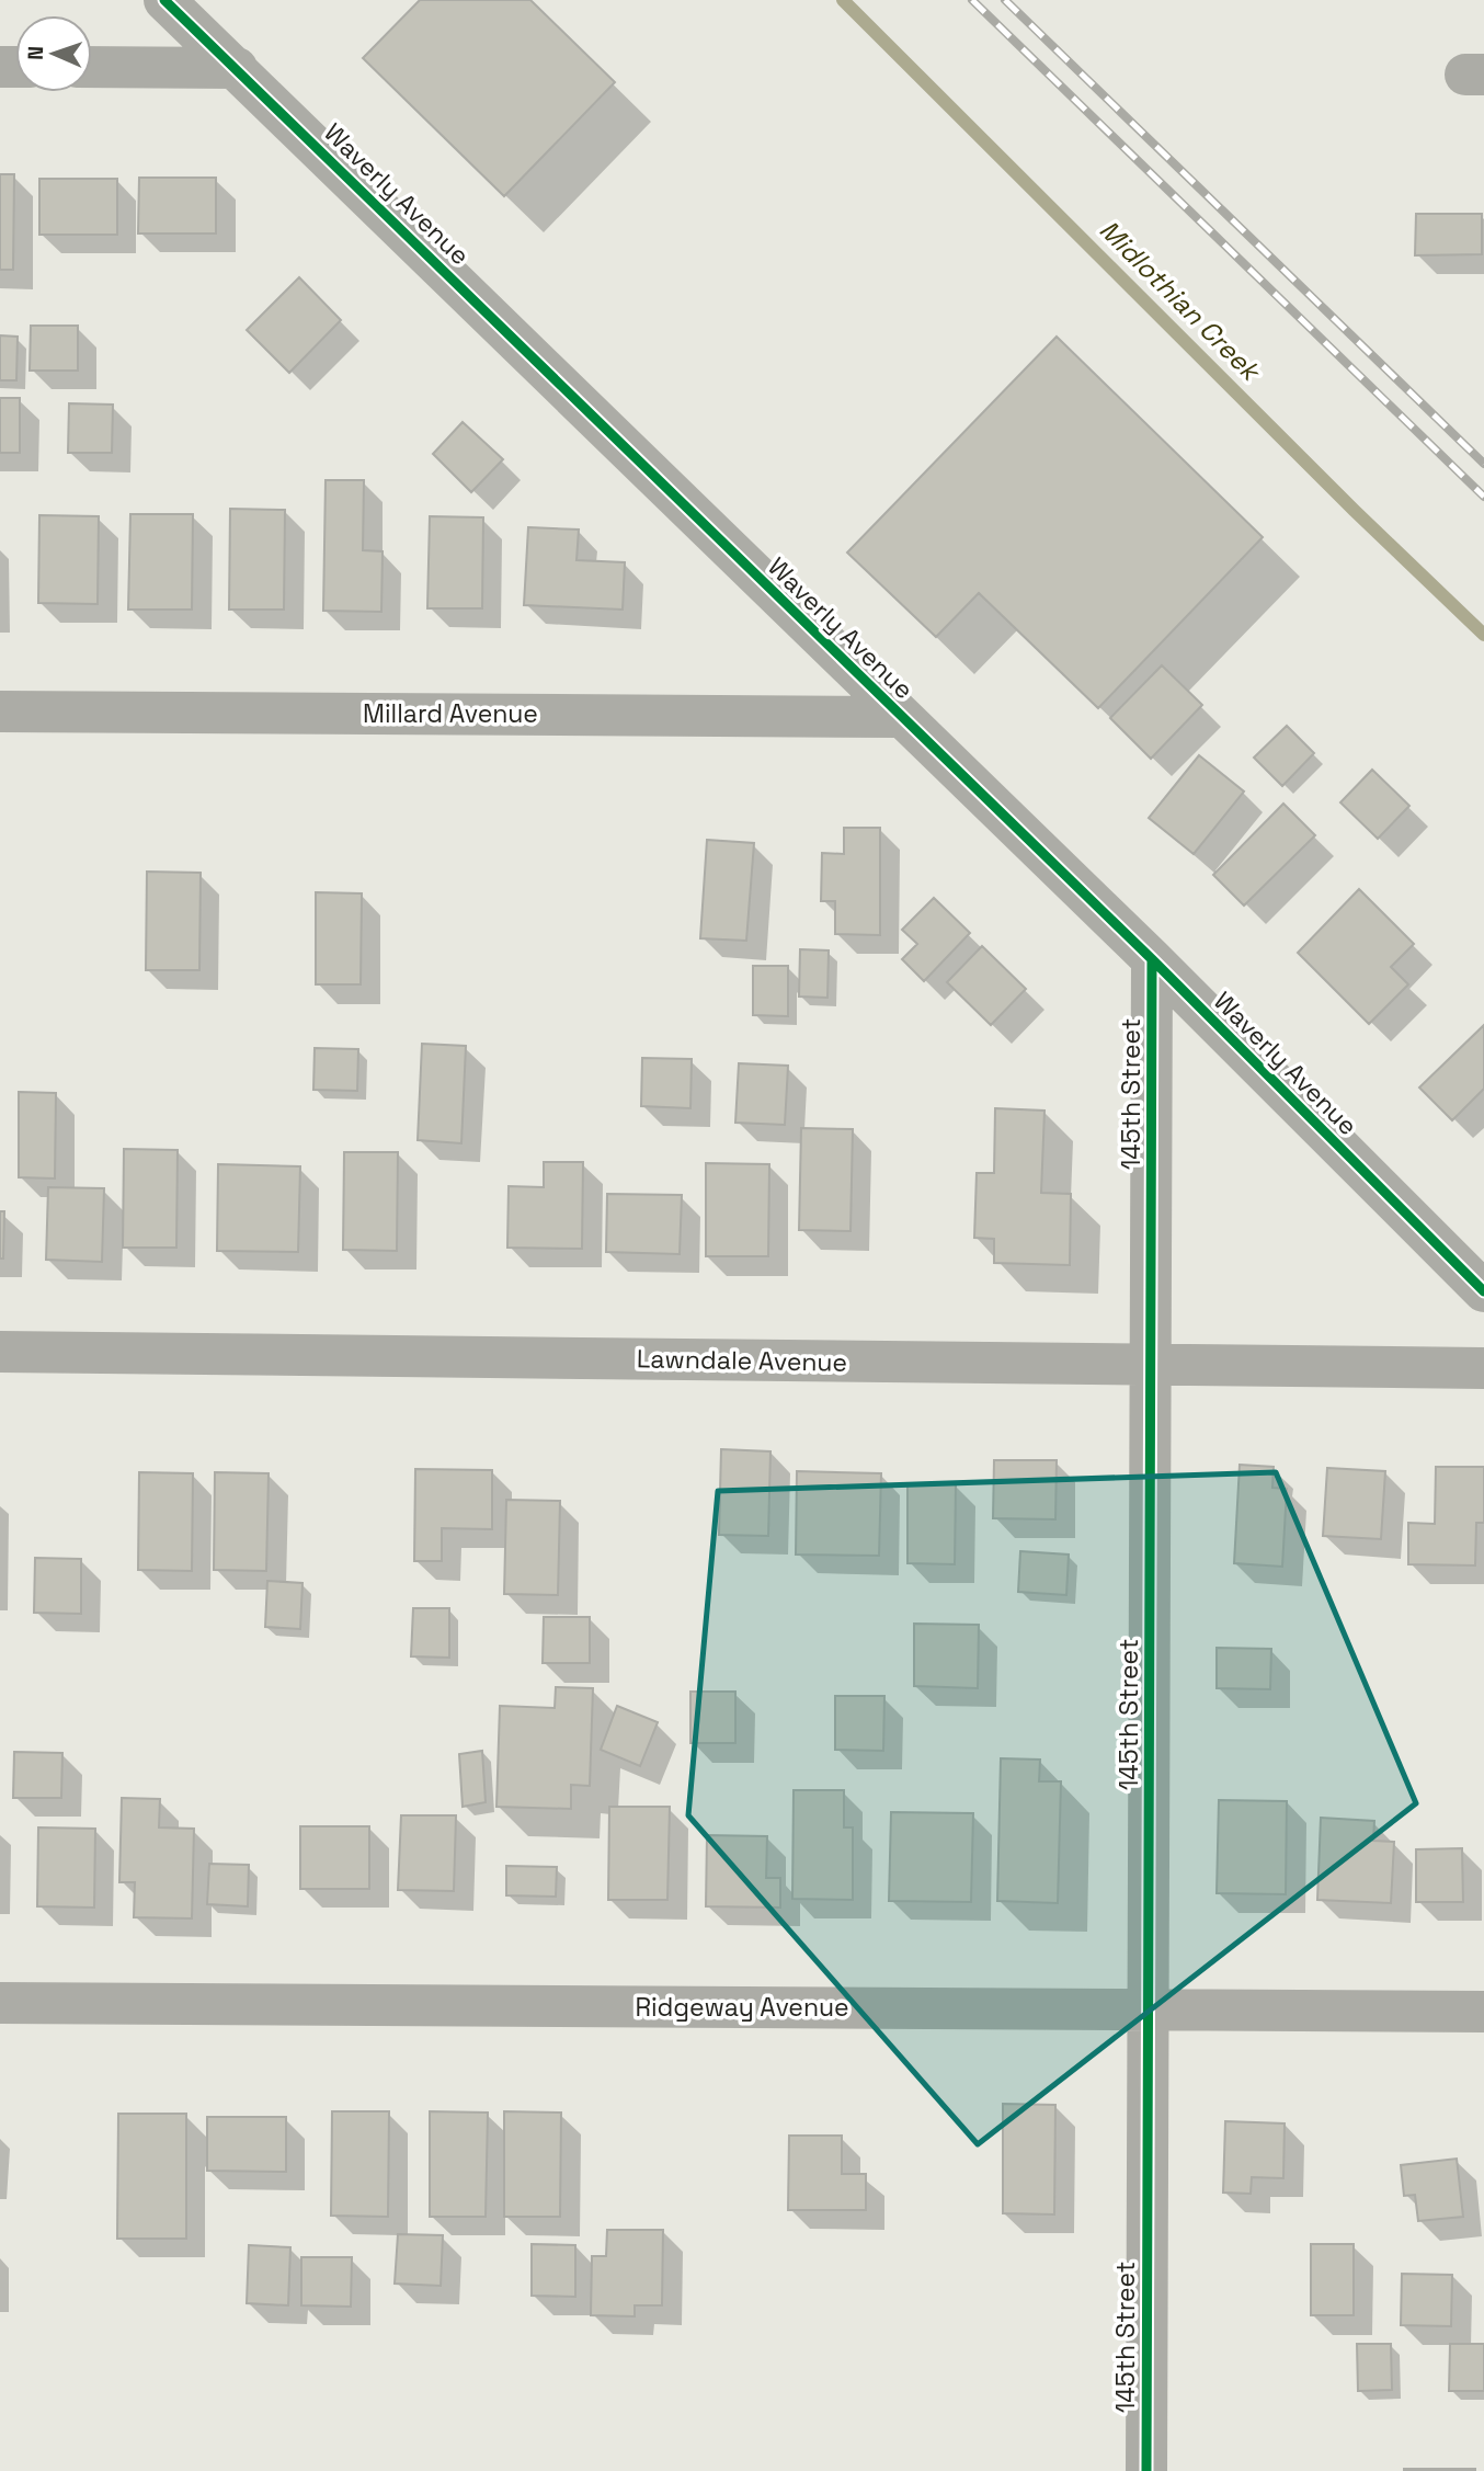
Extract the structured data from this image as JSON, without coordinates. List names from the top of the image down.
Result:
{
  "streets": {
    "street": [
      "Waverly Avenue",
      "Millard Avenue",
      "145th Street",
      "Lawndale Avenue",
      "Ridgeway Avenue"
    ]
  },
  "crossings": [
    ["Waverly Avenue", "Millard Avenue"],
    ["Waverly Avenue", "145th Street"],
    ["145th Street", "Lawndale Avenue"],
    ["145th Street", "Ridgeway Avenue"]
  ],
  "water": ["Midlothian Creek"],
  "north": "left"
}
